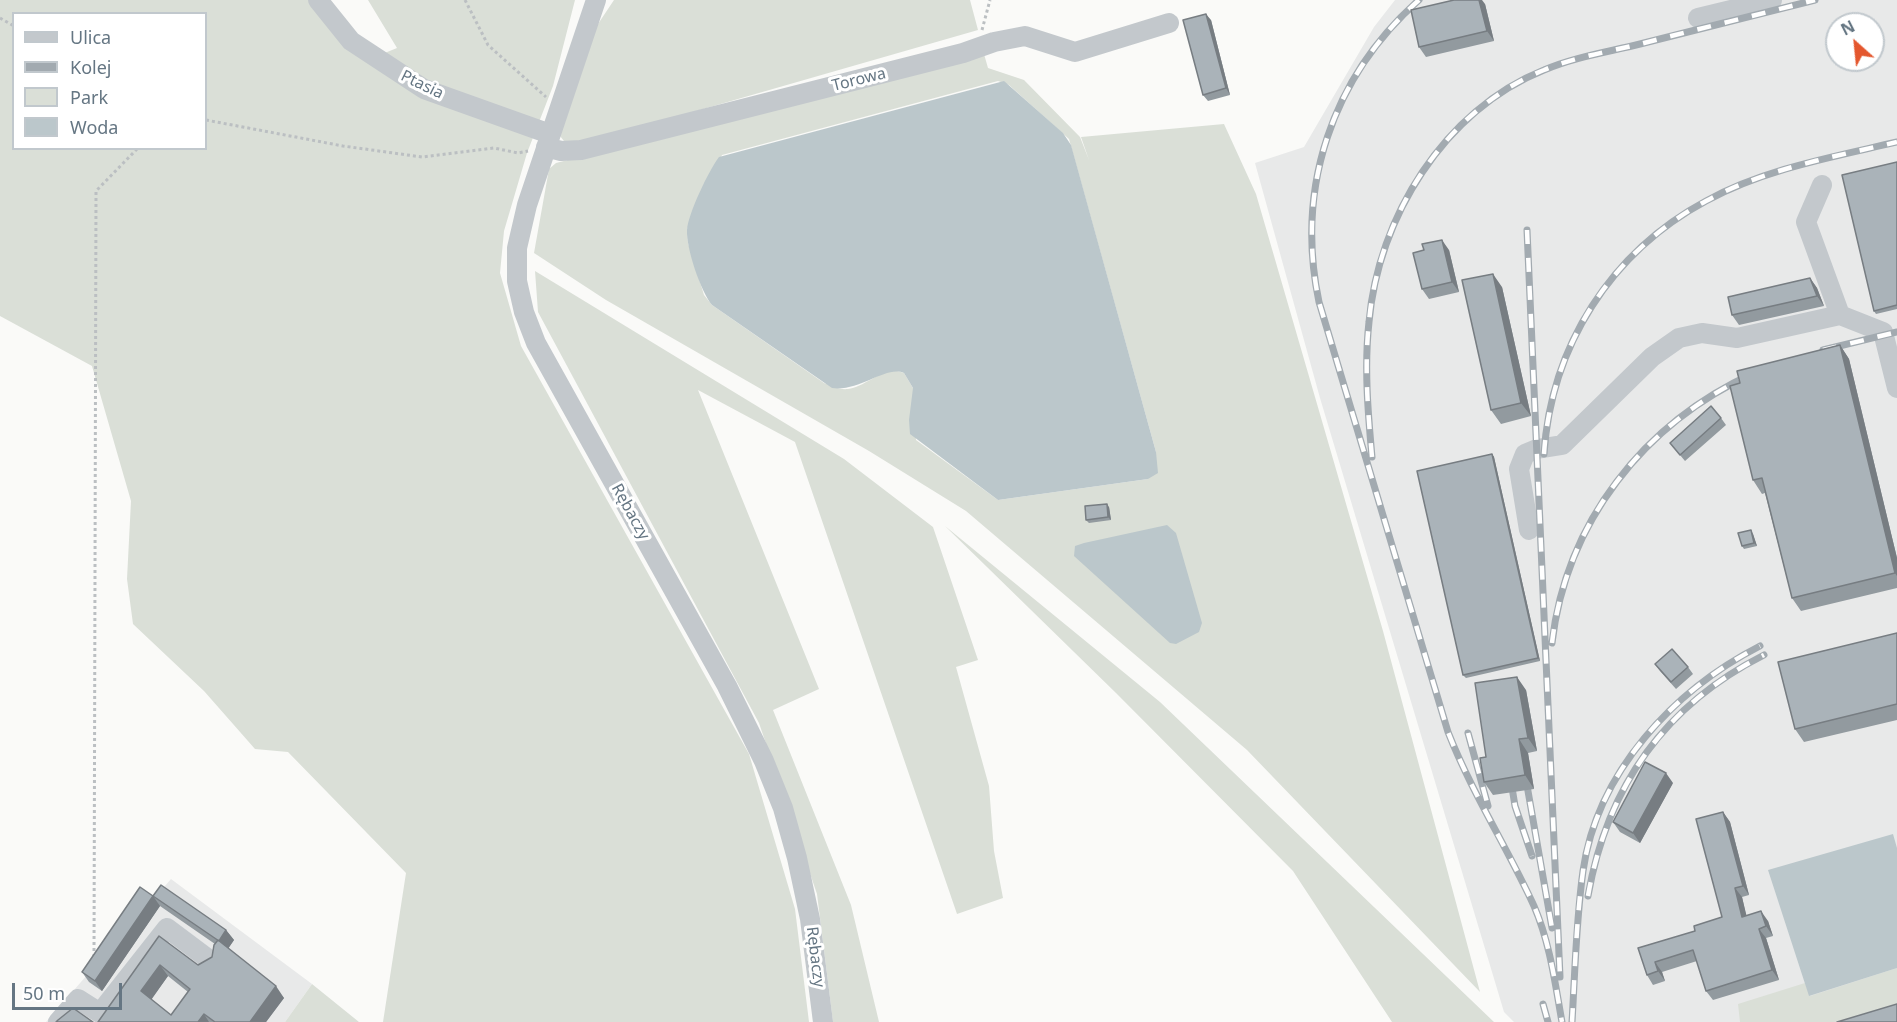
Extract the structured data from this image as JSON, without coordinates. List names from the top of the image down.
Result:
{
  "streets": {
    "street": ["Torowa", "Ptasia", "Rębaczy"]
  },
  "crossings": [
    ["Torowa", "Ptasia"],
    ["Torowa", "Rębaczy"],
    ["Ptasia", "Rębaczy"]
  ],
  "legend": [
    "Ulica",
    "Kolej",
    "Park",
    "Woda"
  ],
  "scale_bar": "50 m",
  "north": "top left"
}
